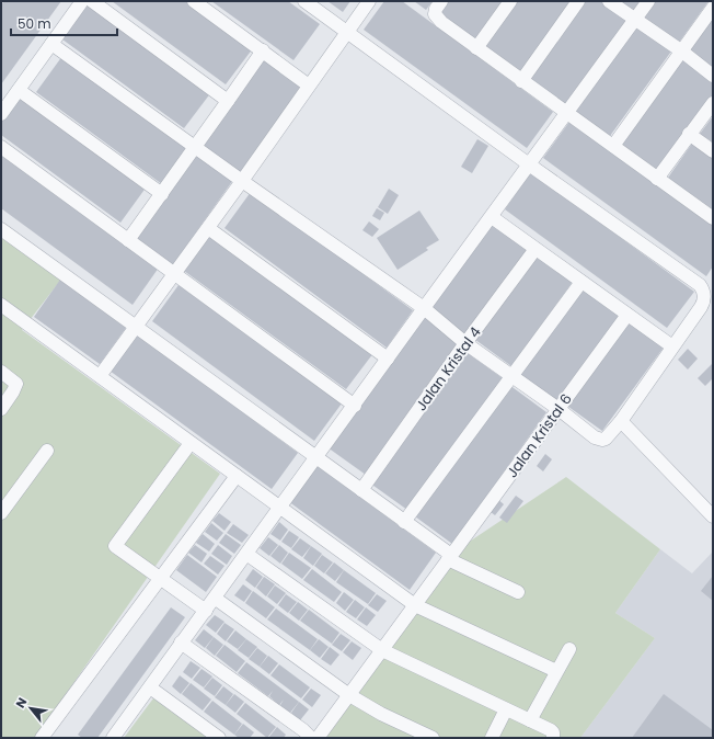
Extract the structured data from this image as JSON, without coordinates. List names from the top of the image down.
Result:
{
  "streets": {
    "street": ["Jalan Kristal 4", "Jalan Kristal 6"]
  },
  "scale_bar": "50 m",
  "north": "top left"
}
